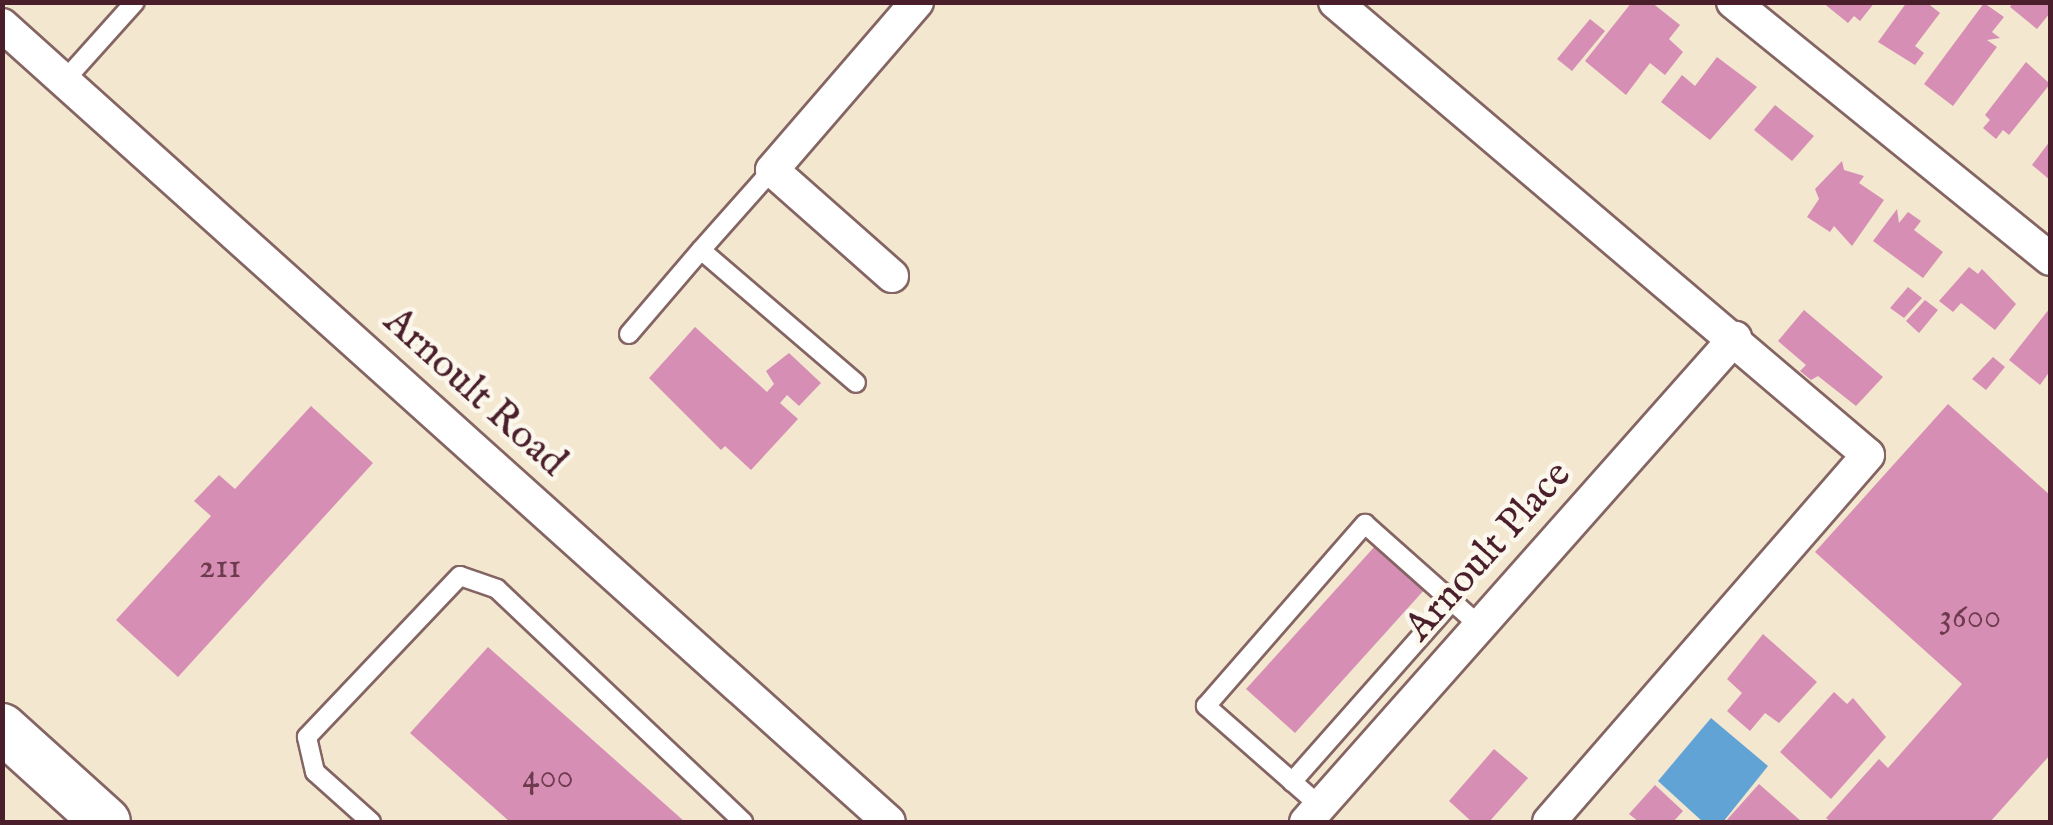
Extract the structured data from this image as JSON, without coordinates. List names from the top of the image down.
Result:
{
  "streets": {
    "street": ["Arnoult Road", "Arnoult Place"]
  },
  "house_numbers": ["211", "3600", "400"]
}
